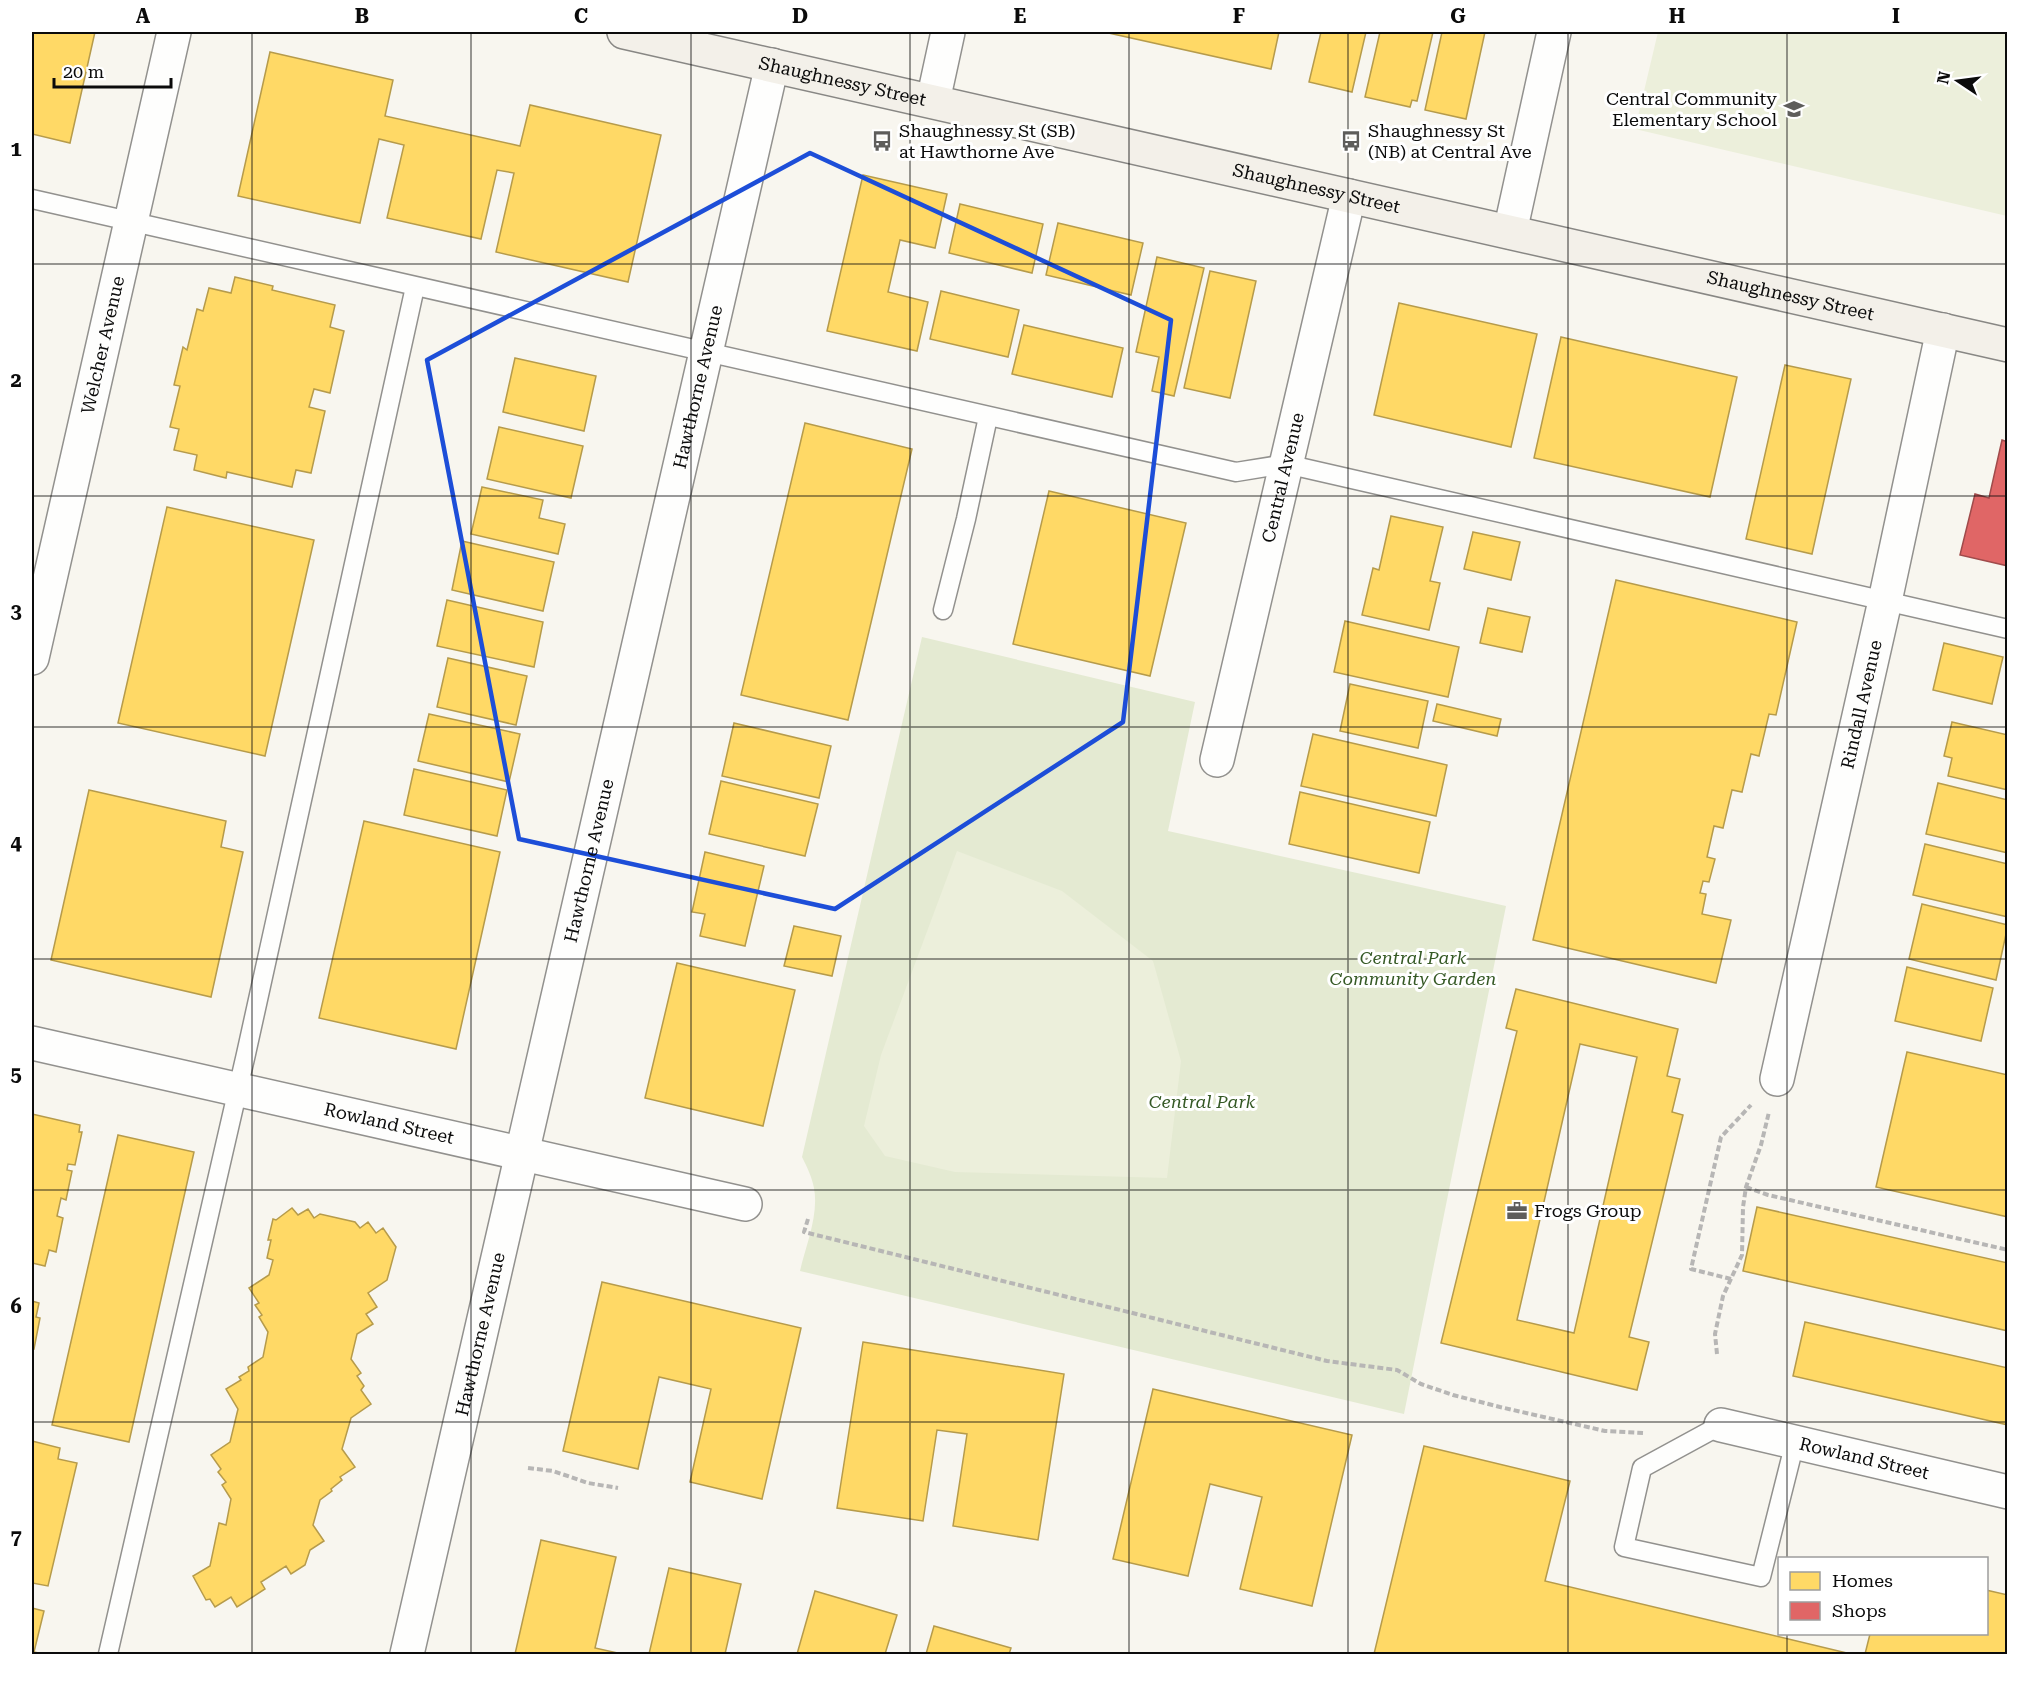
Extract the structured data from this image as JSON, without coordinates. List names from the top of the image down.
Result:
{
  "streets": {
    "main road": ["Shaughnessy Street"],
    "street": [
      "Welcher Avenue",
      "Hawthorne Avenue",
      "Central Avenue",
      "Rindall Avenue",
      "Rowland Street"
    ]
  },
  "crossings": [
    ["Shaughnessy Street", "Hawthorne Avenue"],
    ["Shaughnessy Street", "Central Avenue"],
    ["Shaughnessy Street", "Rindall Avenue"],
    ["Hawthorne Avenue", "Rowland Street"]
  ],
  "parks": ["Central Park Community Garden", "Central Park"],
  "places": {
    "school or university": ["Central Community Elementary School"],
    "bus stop": ["Shaughnessy St (SB) at Hawthorne Ave", "Shaughnessy St (NB) at Central Ave"],
    "office": ["Frogs Group"]
  },
  "legend": ["Homes", "Shops"],
  "scale_bar": "20 m",
  "north": "left",
  "grid": {
    "columns": [
      "A",
      "B",
      "C",
      "D",
      "E",
      "F",
      "G",
      "H",
      "I"
    ],
    "rows": [
      "1",
      "2",
      "3",
      "4",
      "5",
      "6",
      "7"
    ]
  }
}
